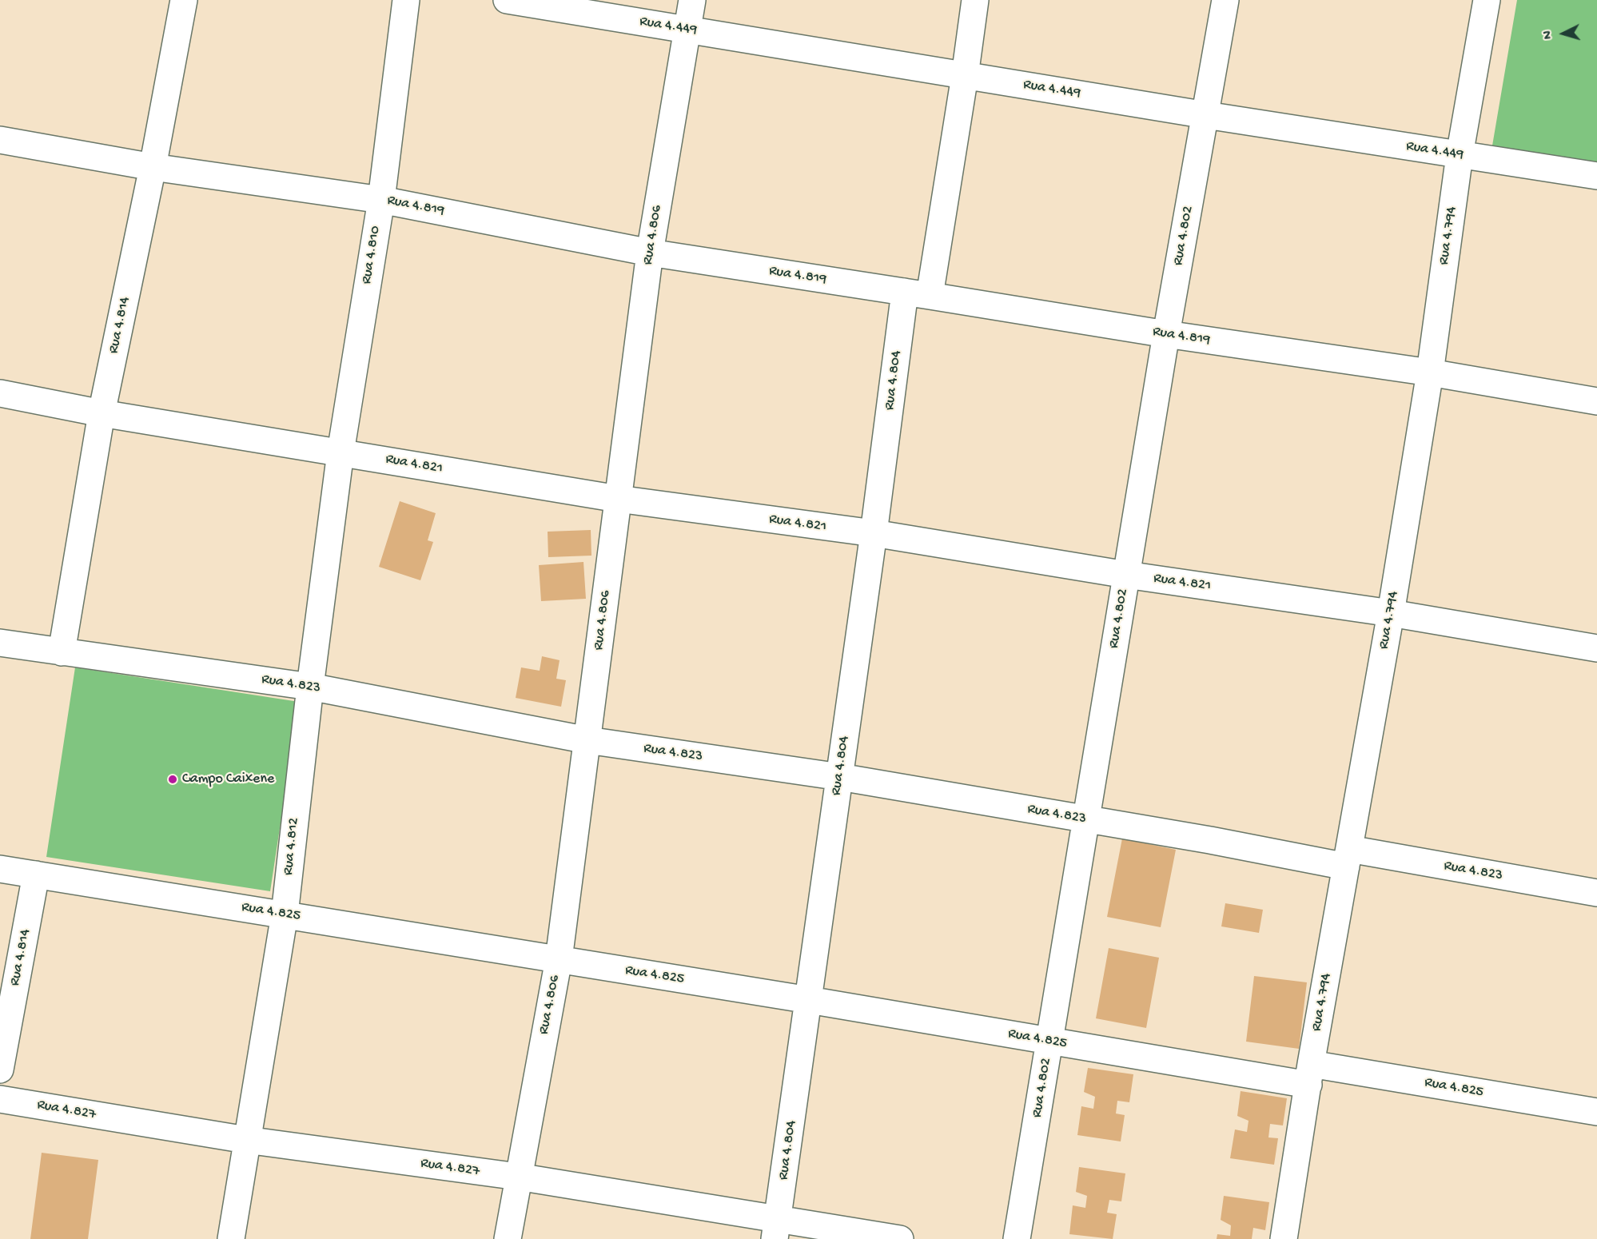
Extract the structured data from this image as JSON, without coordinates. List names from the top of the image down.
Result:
{
  "streets": {
    "street": [
      "Rua 4.449",
      "Rua 4.819",
      "Rua 4.806",
      "Rua 4.802",
      "Rua 4.794",
      "Rua 4.810",
      "Rua 4.814",
      "Rua 4.804",
      "Rua 4.821",
      "Rua 4.823",
      "Rua 4.812",
      "Rua 4.825",
      "Rua 4.827"
    ]
  },
  "crossings": [
    ["Rua 4.449", "Rua 4.806"],
    ["Rua 4.449", "Rua 4.802"],
    ["Rua 4.449", "Rua 4.794"],
    ["Rua 4.449", "Rua 4.804"],
    ["Rua 4.819", "Rua 4.806"],
    ["Rua 4.819", "Rua 4.802"],
    ["Rua 4.819", "Rua 4.794"],
    ["Rua 4.819", "Rua 4.810"],
    ["Rua 4.819", "Rua 4.814"],
    ["Rua 4.819", "Rua 4.804"],
    ["Rua 4.806", "Rua 4.821"],
    ["Rua 4.806", "Rua 4.823"],
    ["Rua 4.806", "Rua 4.825"],
    ["Rua 4.806", "Rua 4.827"],
    ["Rua 4.802", "Rua 4.821"],
    ["Rua 4.802", "Rua 4.823"],
    ["Rua 4.802", "Rua 4.825"],
    ["Rua 4.794", "Rua 4.821"],
    ["Rua 4.794", "Rua 4.823"],
    ["Rua 4.794", "Rua 4.825"],
    ["Rua 4.810", "Rua 4.821"],
    ["Rua 4.810", "Rua 4.812"],
    ["Rua 4.814", "Rua 4.821"],
    ["Rua 4.814", "Rua 4.823"],
    ["Rua 4.814", "Rua 4.825"],
    ["Rua 4.804", "Rua 4.821"],
    ["Rua 4.804", "Rua 4.823"],
    ["Rua 4.804", "Rua 4.825"],
    ["Rua 4.804", "Rua 4.827"],
    ["Rua 4.821", "Rua 4.812"],
    ["Rua 4.823", "Rua 4.812"],
    ["Rua 4.812", "Rua 4.825"],
    ["Rua 4.812", "Rua 4.827"]
  ],
  "places": ["Campo Caixene"],
  "north": "left"
}
